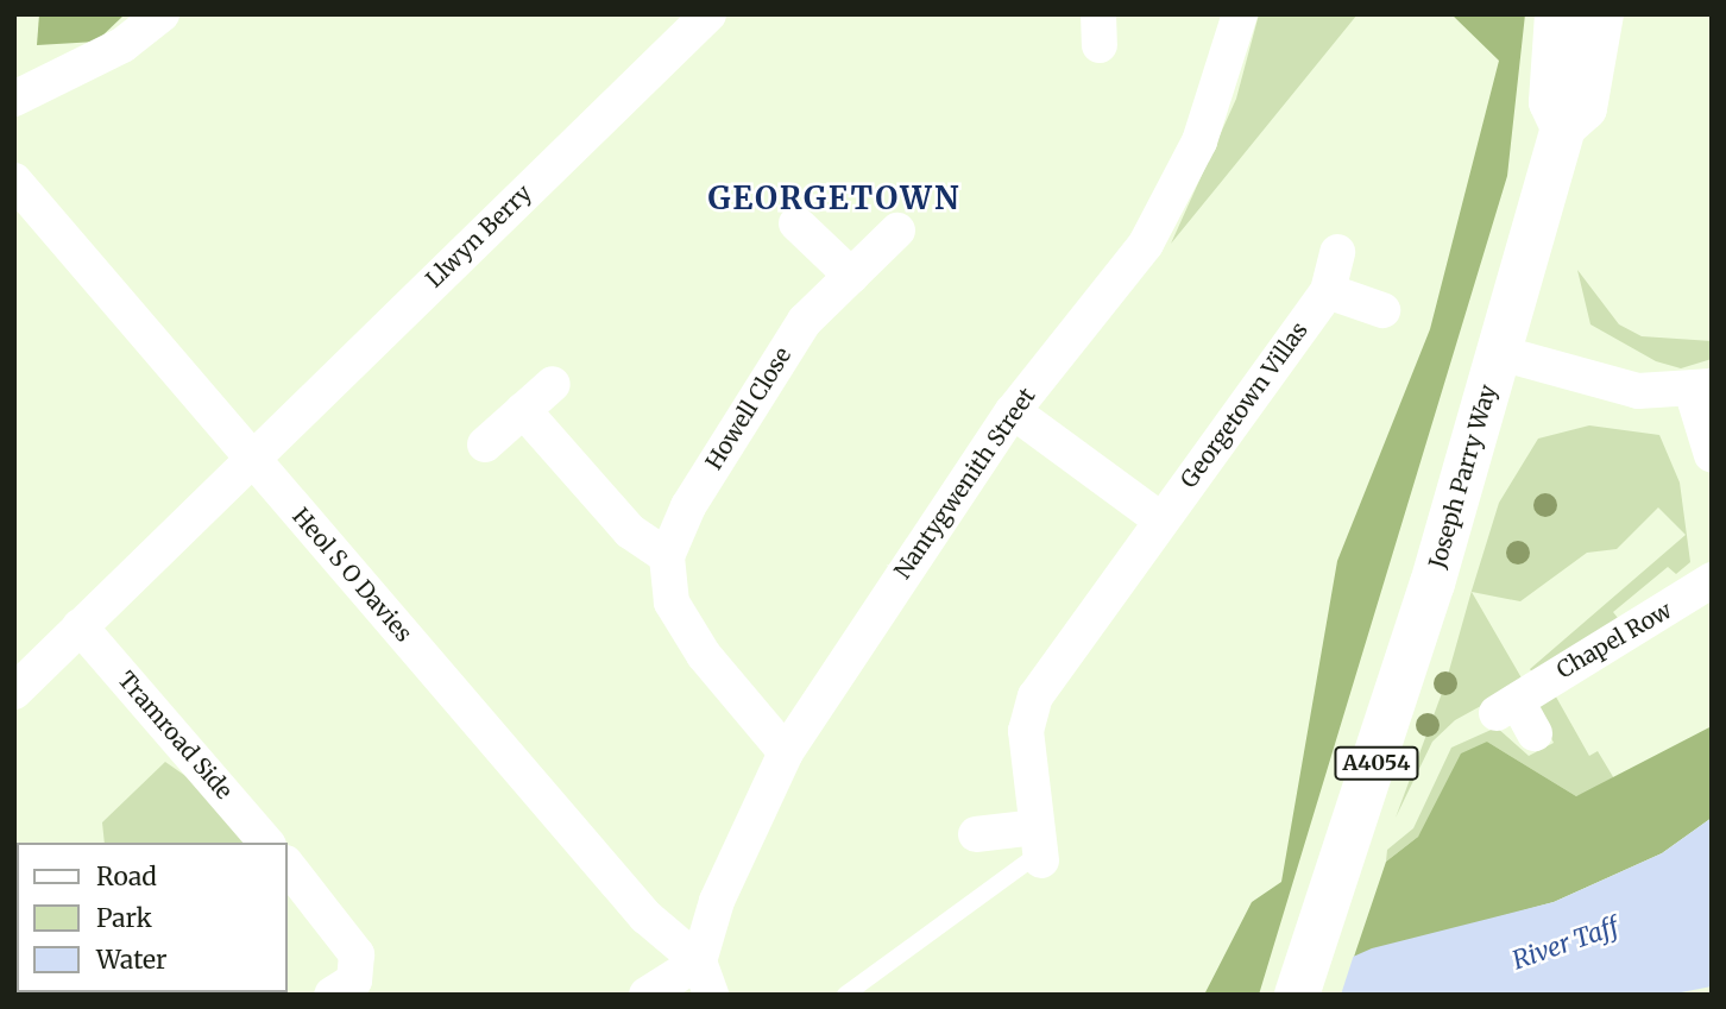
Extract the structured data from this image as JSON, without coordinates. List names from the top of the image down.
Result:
{
  "streets": {
    "main road": ["Joseph Parry Way", "A4054"],
    "street": [
      "Llwyn Berry",
      "Georgetown Villas",
      "Howell Close",
      "Nantygwenith Street",
      "Heol S O Davies",
      "Chapel Row",
      "Tramroad Side"
    ]
  },
  "crossings": [
    ["Llwyn Berry", "Heol S O Davies"],
    ["Llwyn Berry", "Tramroad Side"],
    ["Howell Close", "Nantygwenith Street"],
    ["Nantygwenith Street", "Heol S O Davies"]
  ],
  "districts": ["GEORGETOWN"],
  "water": ["River Taff"],
  "legend": ["Road", "Park", "Water"]
}
